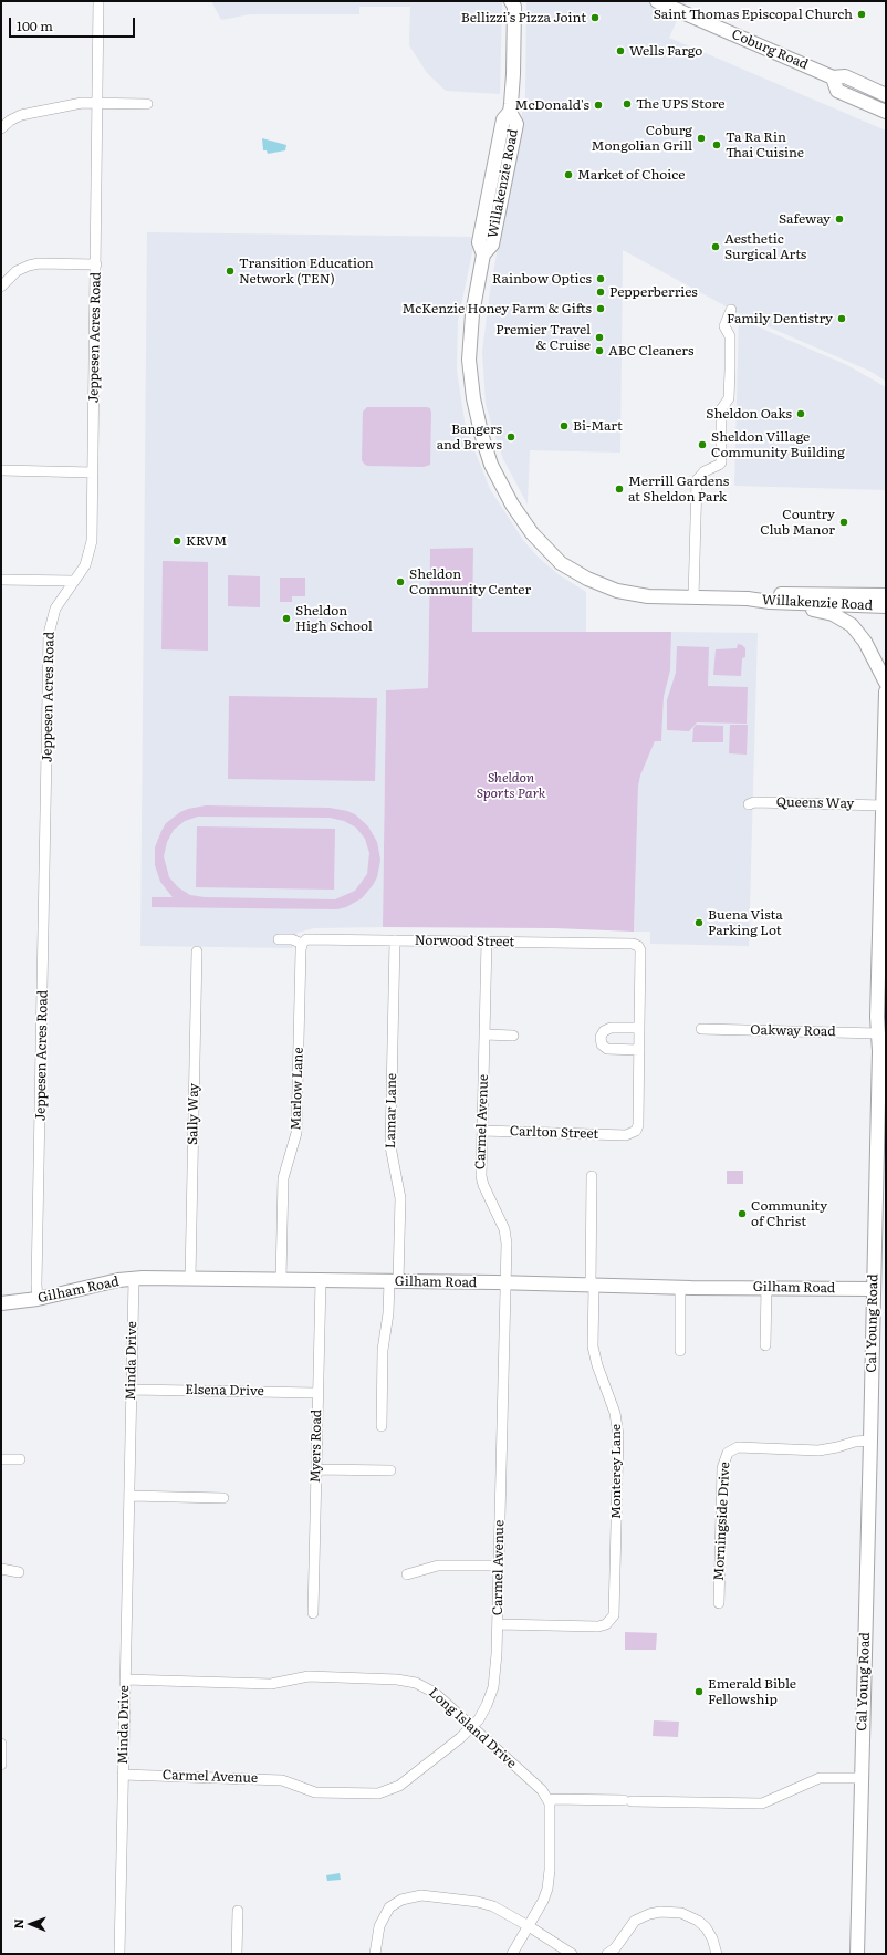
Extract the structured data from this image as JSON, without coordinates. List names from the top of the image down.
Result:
{
  "streets": {
    "street": [
      "Coburg Road",
      "Willakenzie Road",
      "Jeppesen Acres Road",
      "Queens Way",
      "Norwood Street",
      "Oakway Road",
      "Marlow Lane",
      "Lamar Lane",
      "Sally Way",
      "Carmel Avenue",
      "Carlton Street",
      "Gilham Road",
      "Cal Young Road",
      "Minda Drive",
      "Elsena Drive",
      "Myers Road",
      "Monterey Lane",
      "Morningside Drive",
      "Long Island Drive"
    ]
  },
  "crossings": [
    ["Jeppesen Acres Road", "Gilham Road"],
    ["Queens Way", "Cal Young Road"],
    ["Norwood Street", "Marlow Lane"],
    ["Norwood Street", "Lamar Lane"],
    ["Norwood Street", "Carmel Avenue"],
    ["Oakway Road", "Cal Young Road"],
    ["Marlow Lane", "Gilham Road"],
    ["Lamar Lane", "Gilham Road"],
    ["Sally Way", "Gilham Road"],
    ["Carmel Avenue", "Carlton Street"],
    ["Carmel Avenue", "Gilham Road"],
    ["Carmel Avenue", "Minda Drive"],
    ["Carmel Avenue", "Monterey Lane"],
    ["Carmel Avenue", "Long Island Drive"],
    ["Gilham Road", "Cal Young Road"],
    ["Gilham Road", "Minda Drive"],
    ["Gilham Road", "Myers Road"],
    ["Gilham Road", "Monterey Lane"],
    ["Cal Young Road", "Morningside Drive"],
    ["Minda Drive", "Elsena Drive"],
    ["Minda Drive", "Long Island Drive"],
    ["Elsena Drive", "Myers Road"]
  ],
  "parks": ["Sheldon Sports Park"],
  "places": [
    "Saint Thomas Episcopal Church",
    "Bellizzi’s Pizza Joint",
    "Wells Fargo",
    "The UPS Store",
    "McDonald's",
    "Coburg Mongolian Grill",
    "Ta Ra Rin Thai Cuisine",
    "Market of Choice",
    "Safeway",
    "Aesthetic Surgical Arts",
    "Transition Education Network (TEN)",
    "Rainbow Optics",
    "Pepperberries",
    "McKenzie Honey Farm & Gifts",
    "Family Dentistry",
    "Premier Travel & Cruise",
    "ABC Cleaners",
    "Sheldon Oaks",
    "Bi-Mart",
    "Bangers and Brews",
    "Sheldon Village Community Building",
    "Merrill Gardens at Sheldon Park",
    "Country Club Manor",
    "KRVM",
    "Sheldon Community Center",
    "Sheldon High School",
    "Buena Vista Parking Lot",
    "Community of Christ",
    "Emerald Bible Fellowship"
  ],
  "scale_bar": "100 m",
  "north": "left"
}
